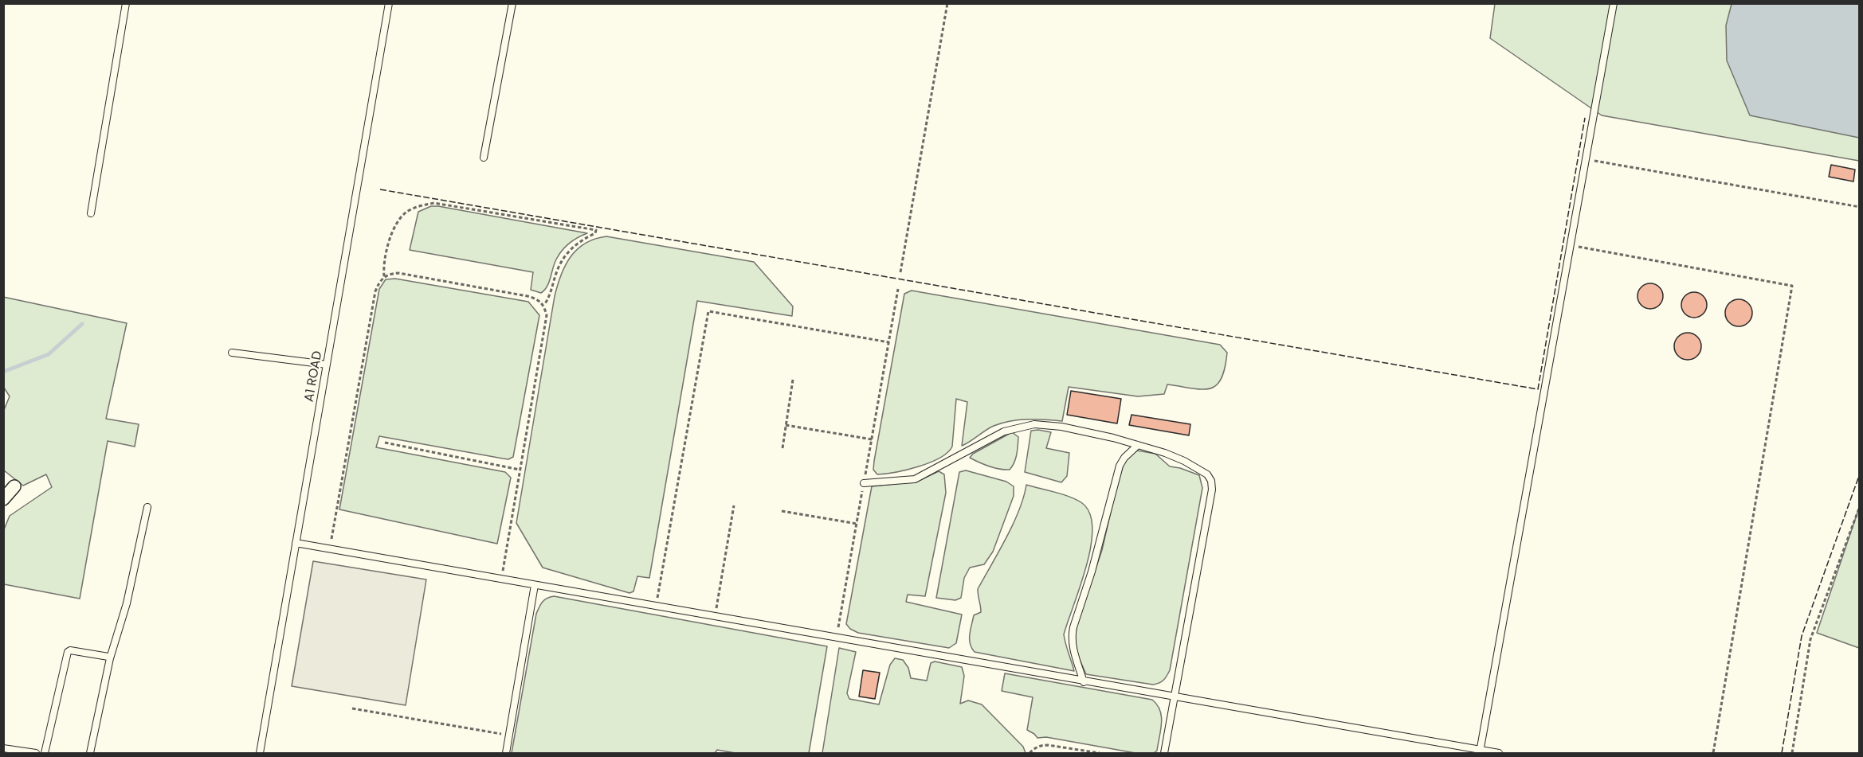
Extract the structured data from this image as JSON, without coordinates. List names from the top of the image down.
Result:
{
  "streets": {
    "lane": ["A1 ROAD"]
  }
}
